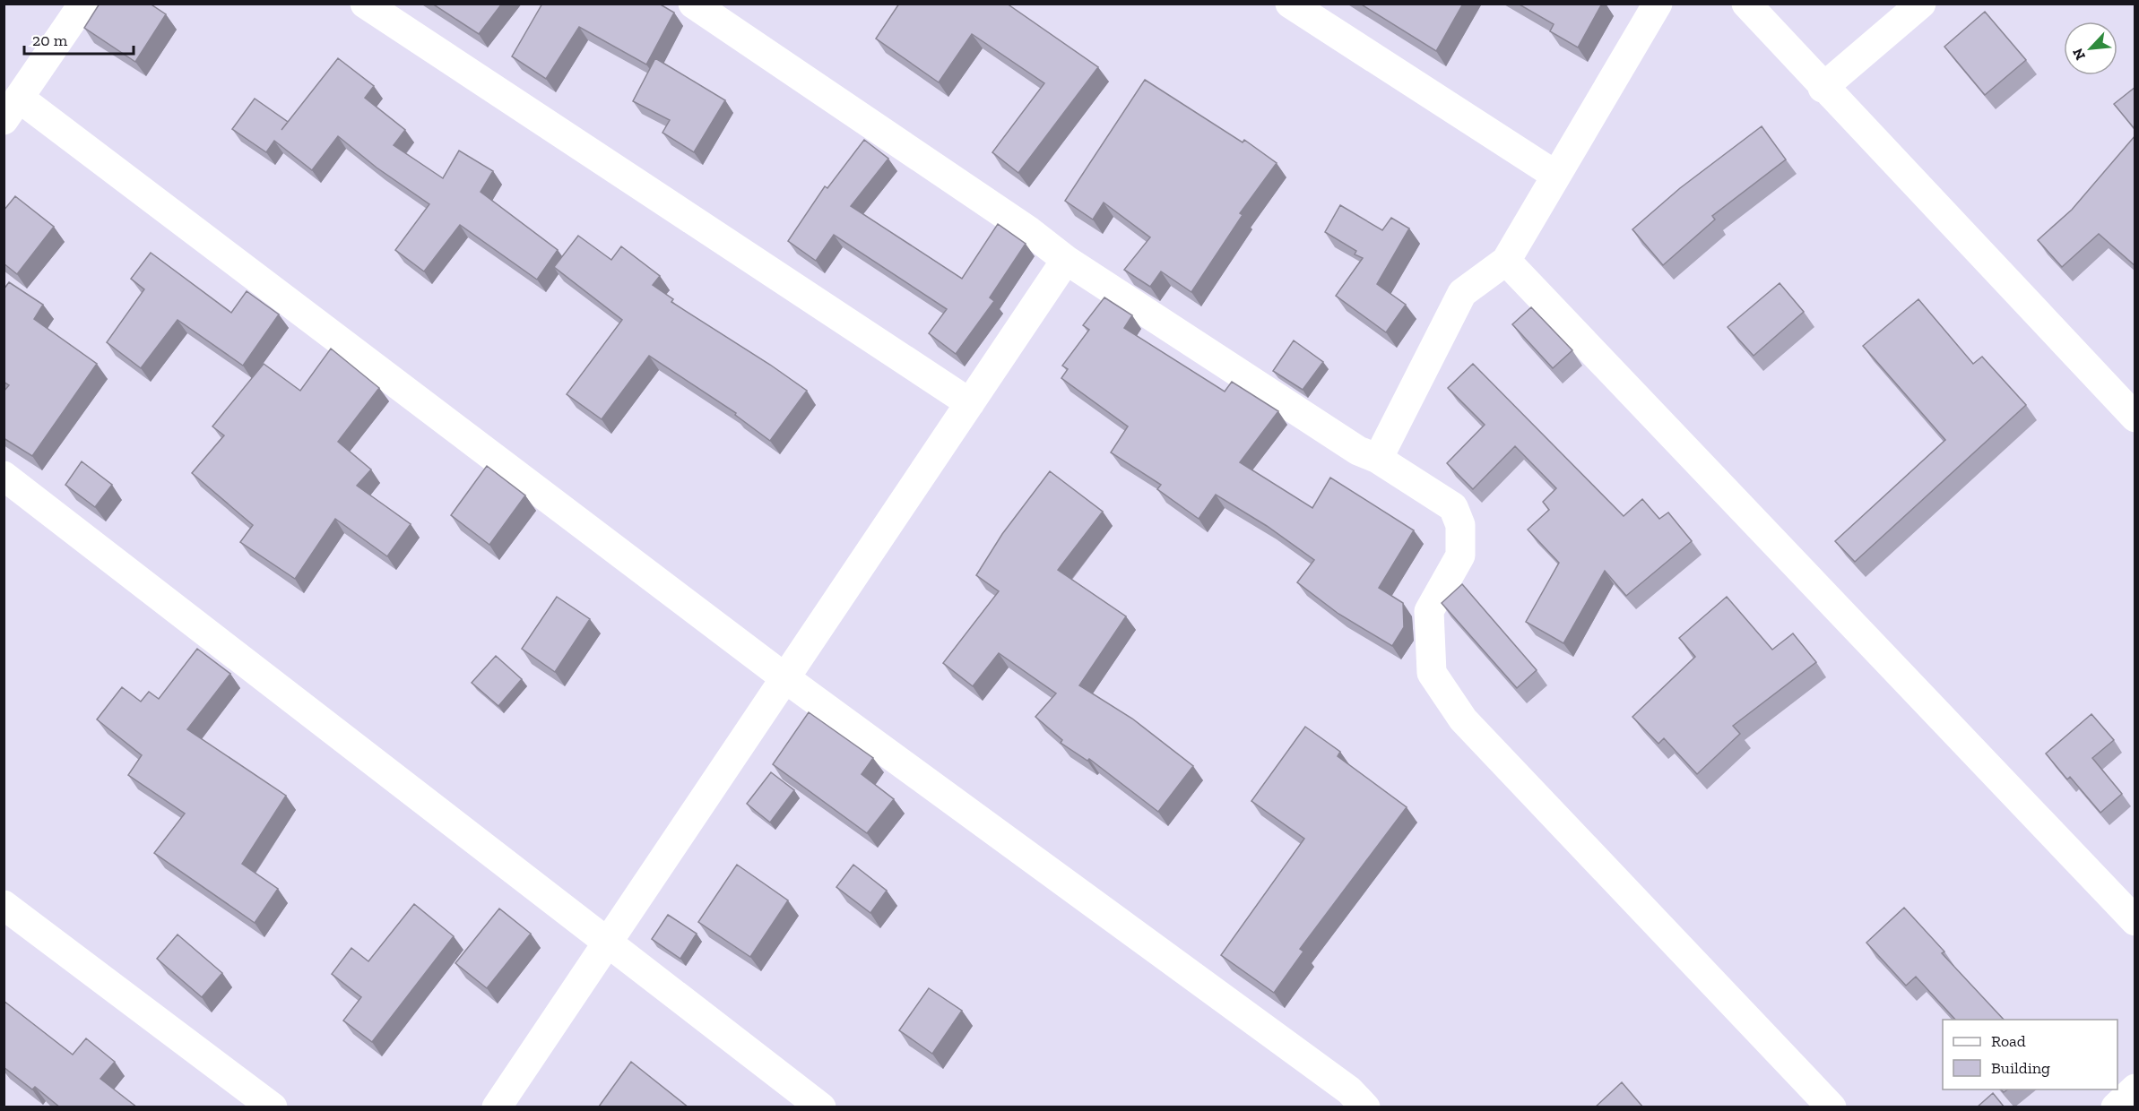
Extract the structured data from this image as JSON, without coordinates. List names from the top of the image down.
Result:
{
  "legend": ["Road", "Building"],
  "scale_bar": "20 m",
  "north": "bottom left"
}
